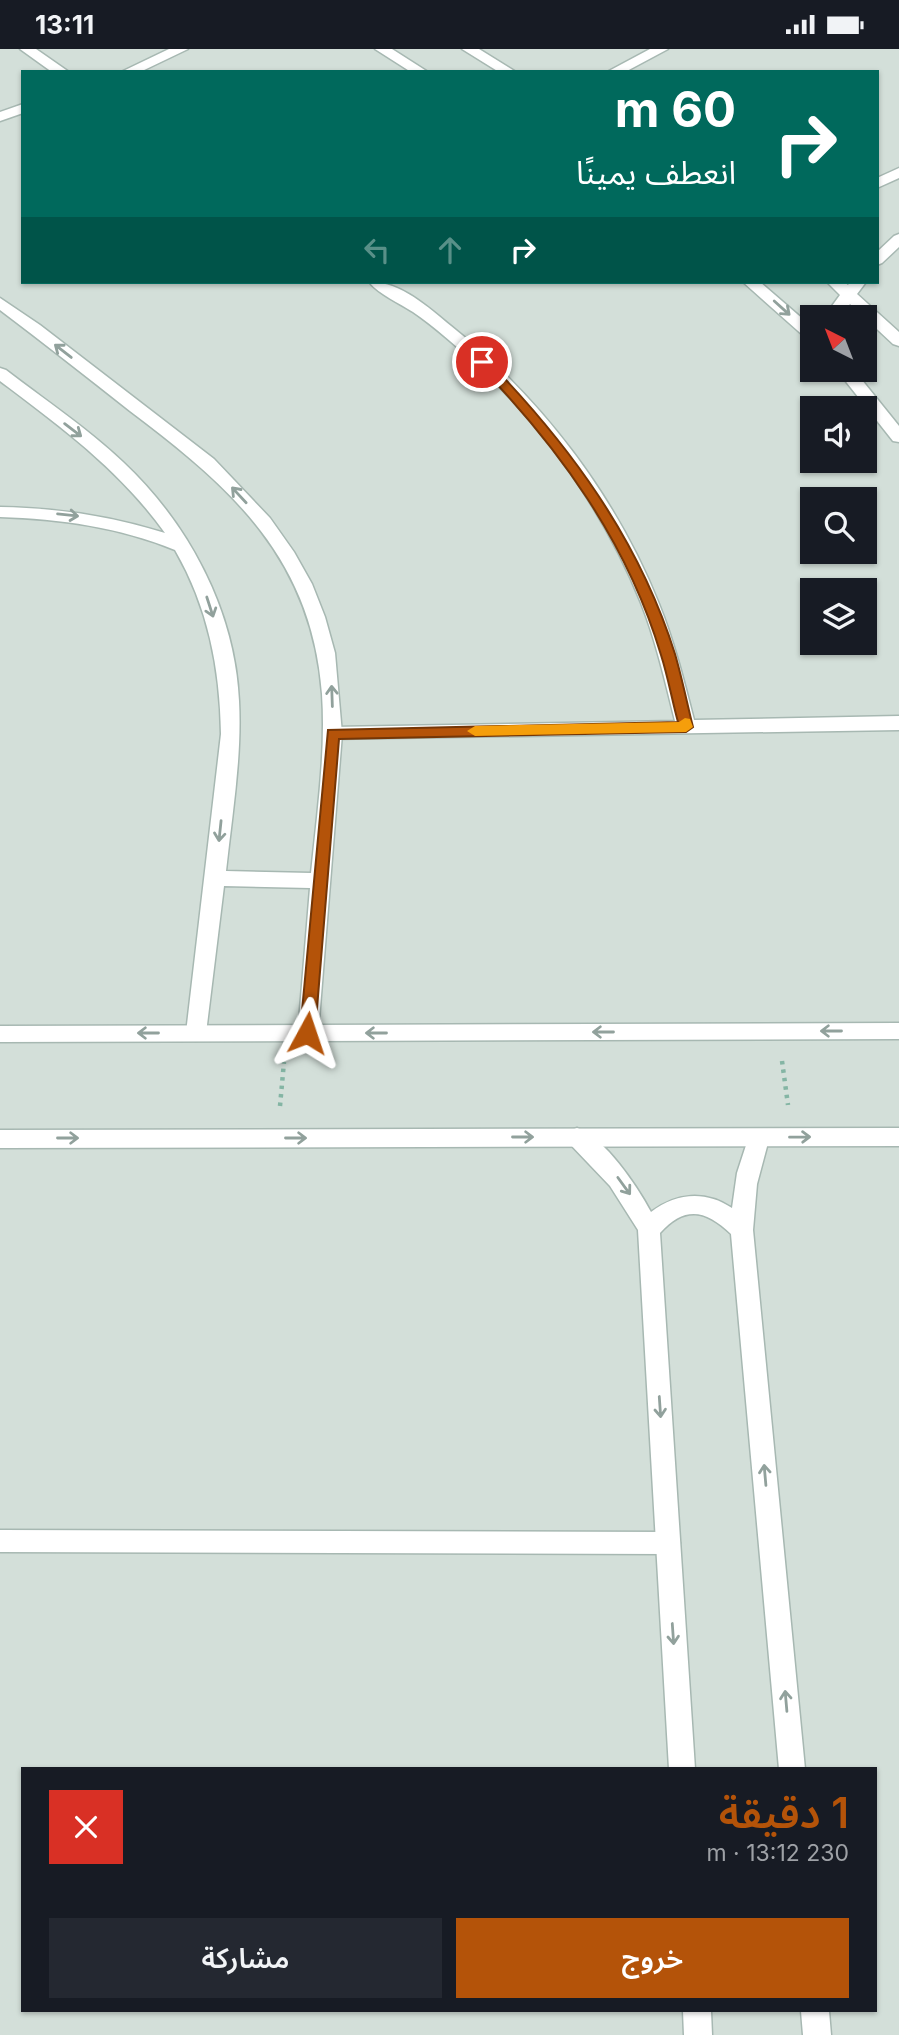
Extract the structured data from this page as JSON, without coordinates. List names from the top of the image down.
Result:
{
  "north": "top left",
  "page": {
    "status": "13:11",
    "turn": ["60 m", "انعطف يمينًا"],
    "heading": ["1 دقيقة", "230 m · 13:12"],
    "buttons": ["خروج", "مشاركة"]
  }
}
